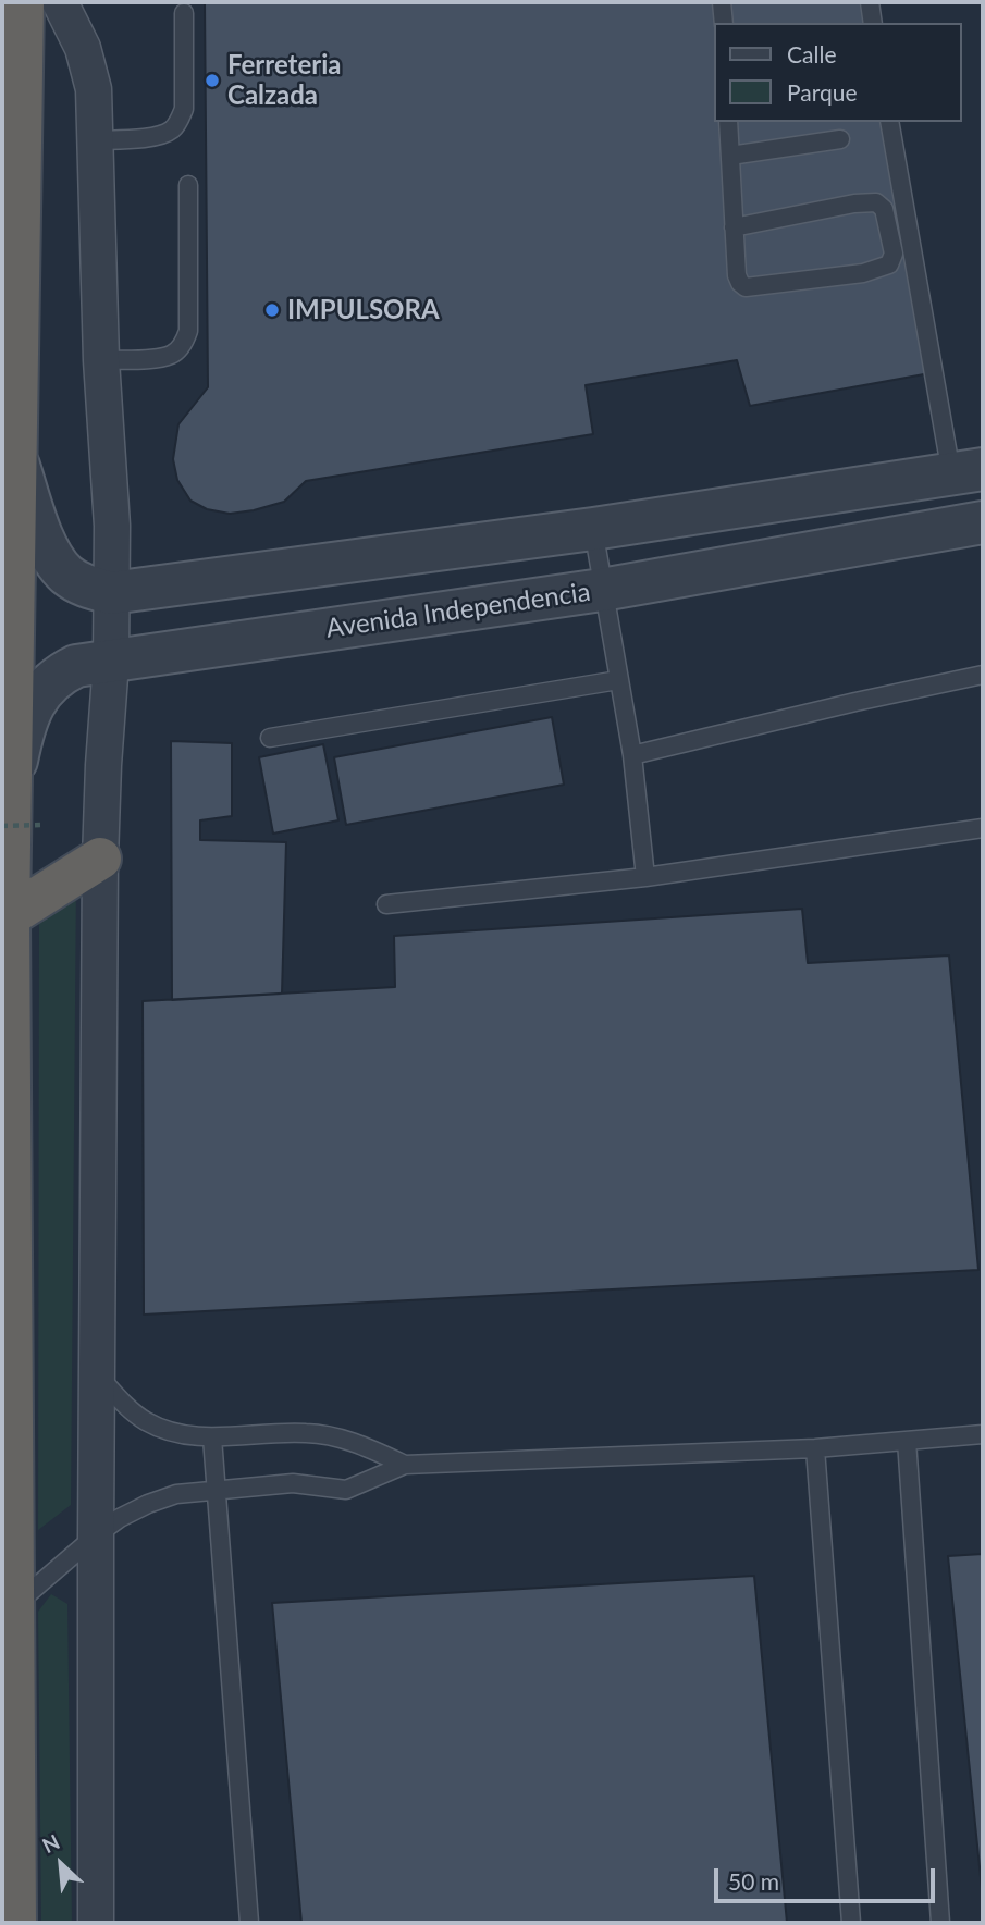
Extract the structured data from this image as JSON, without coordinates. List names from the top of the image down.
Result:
{
  "streets": {
    "street": ["Avenida Independencia"]
  },
  "places": ["Ferreteria Calzada", "IMPULSORA"],
  "legend": ["Calle", "Parque"],
  "scale_bar": "50 m",
  "north": "top left"
}
